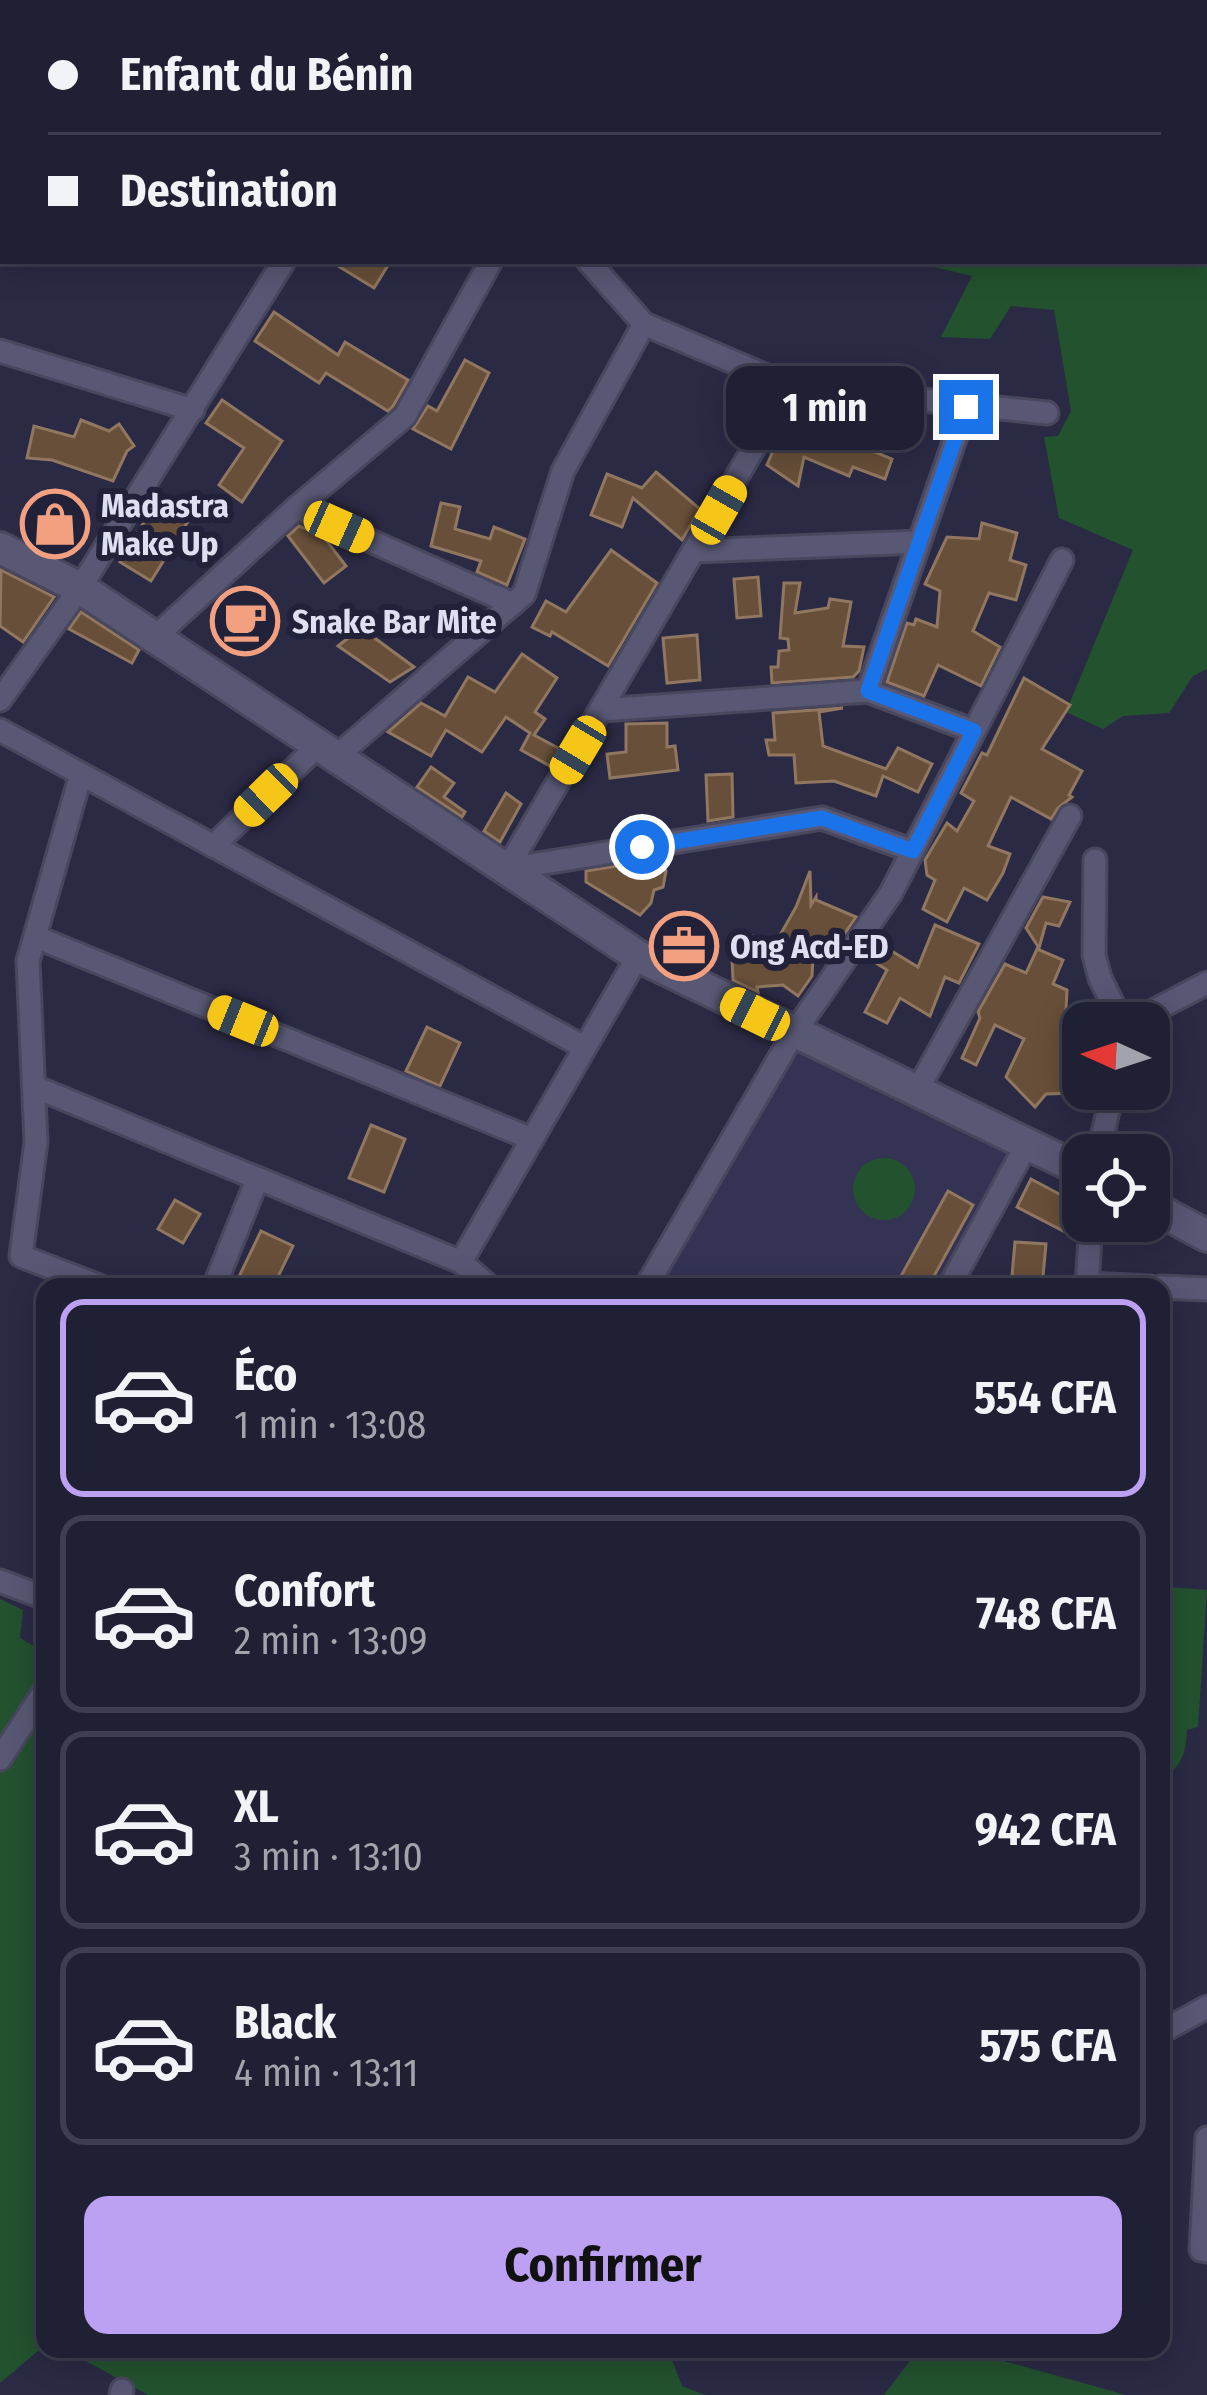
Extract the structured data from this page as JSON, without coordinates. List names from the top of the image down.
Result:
{
  "places": {
    "shop": ["Madastra Make Up"],
    "cafe": ["Snake Bar Mite"],
    "office": ["Ong Acd-ED"]
  },
  "north": "left",
  "page": {
    "banner": ["Enfant du Bénin", "Destination"],
    "bubble": "1 min",
    "list": [
      {
        "name": "Éco",
        "note": "1 min · 13:08",
        "value": "554 CFA"
      },
      {
        "name": "Confort",
        "note": "2 min · 13:09",
        "value": "748 CFA"
      },
      {
        "name": "XL",
        "note": "3 min · 13:10",
        "value": "942 CFA"
      },
      {
        "name": "Black",
        "note": "4 min · 13:11",
        "value": "575 CFA"
      }
    ],
    "buttons": "Confirmer"
  }
}
